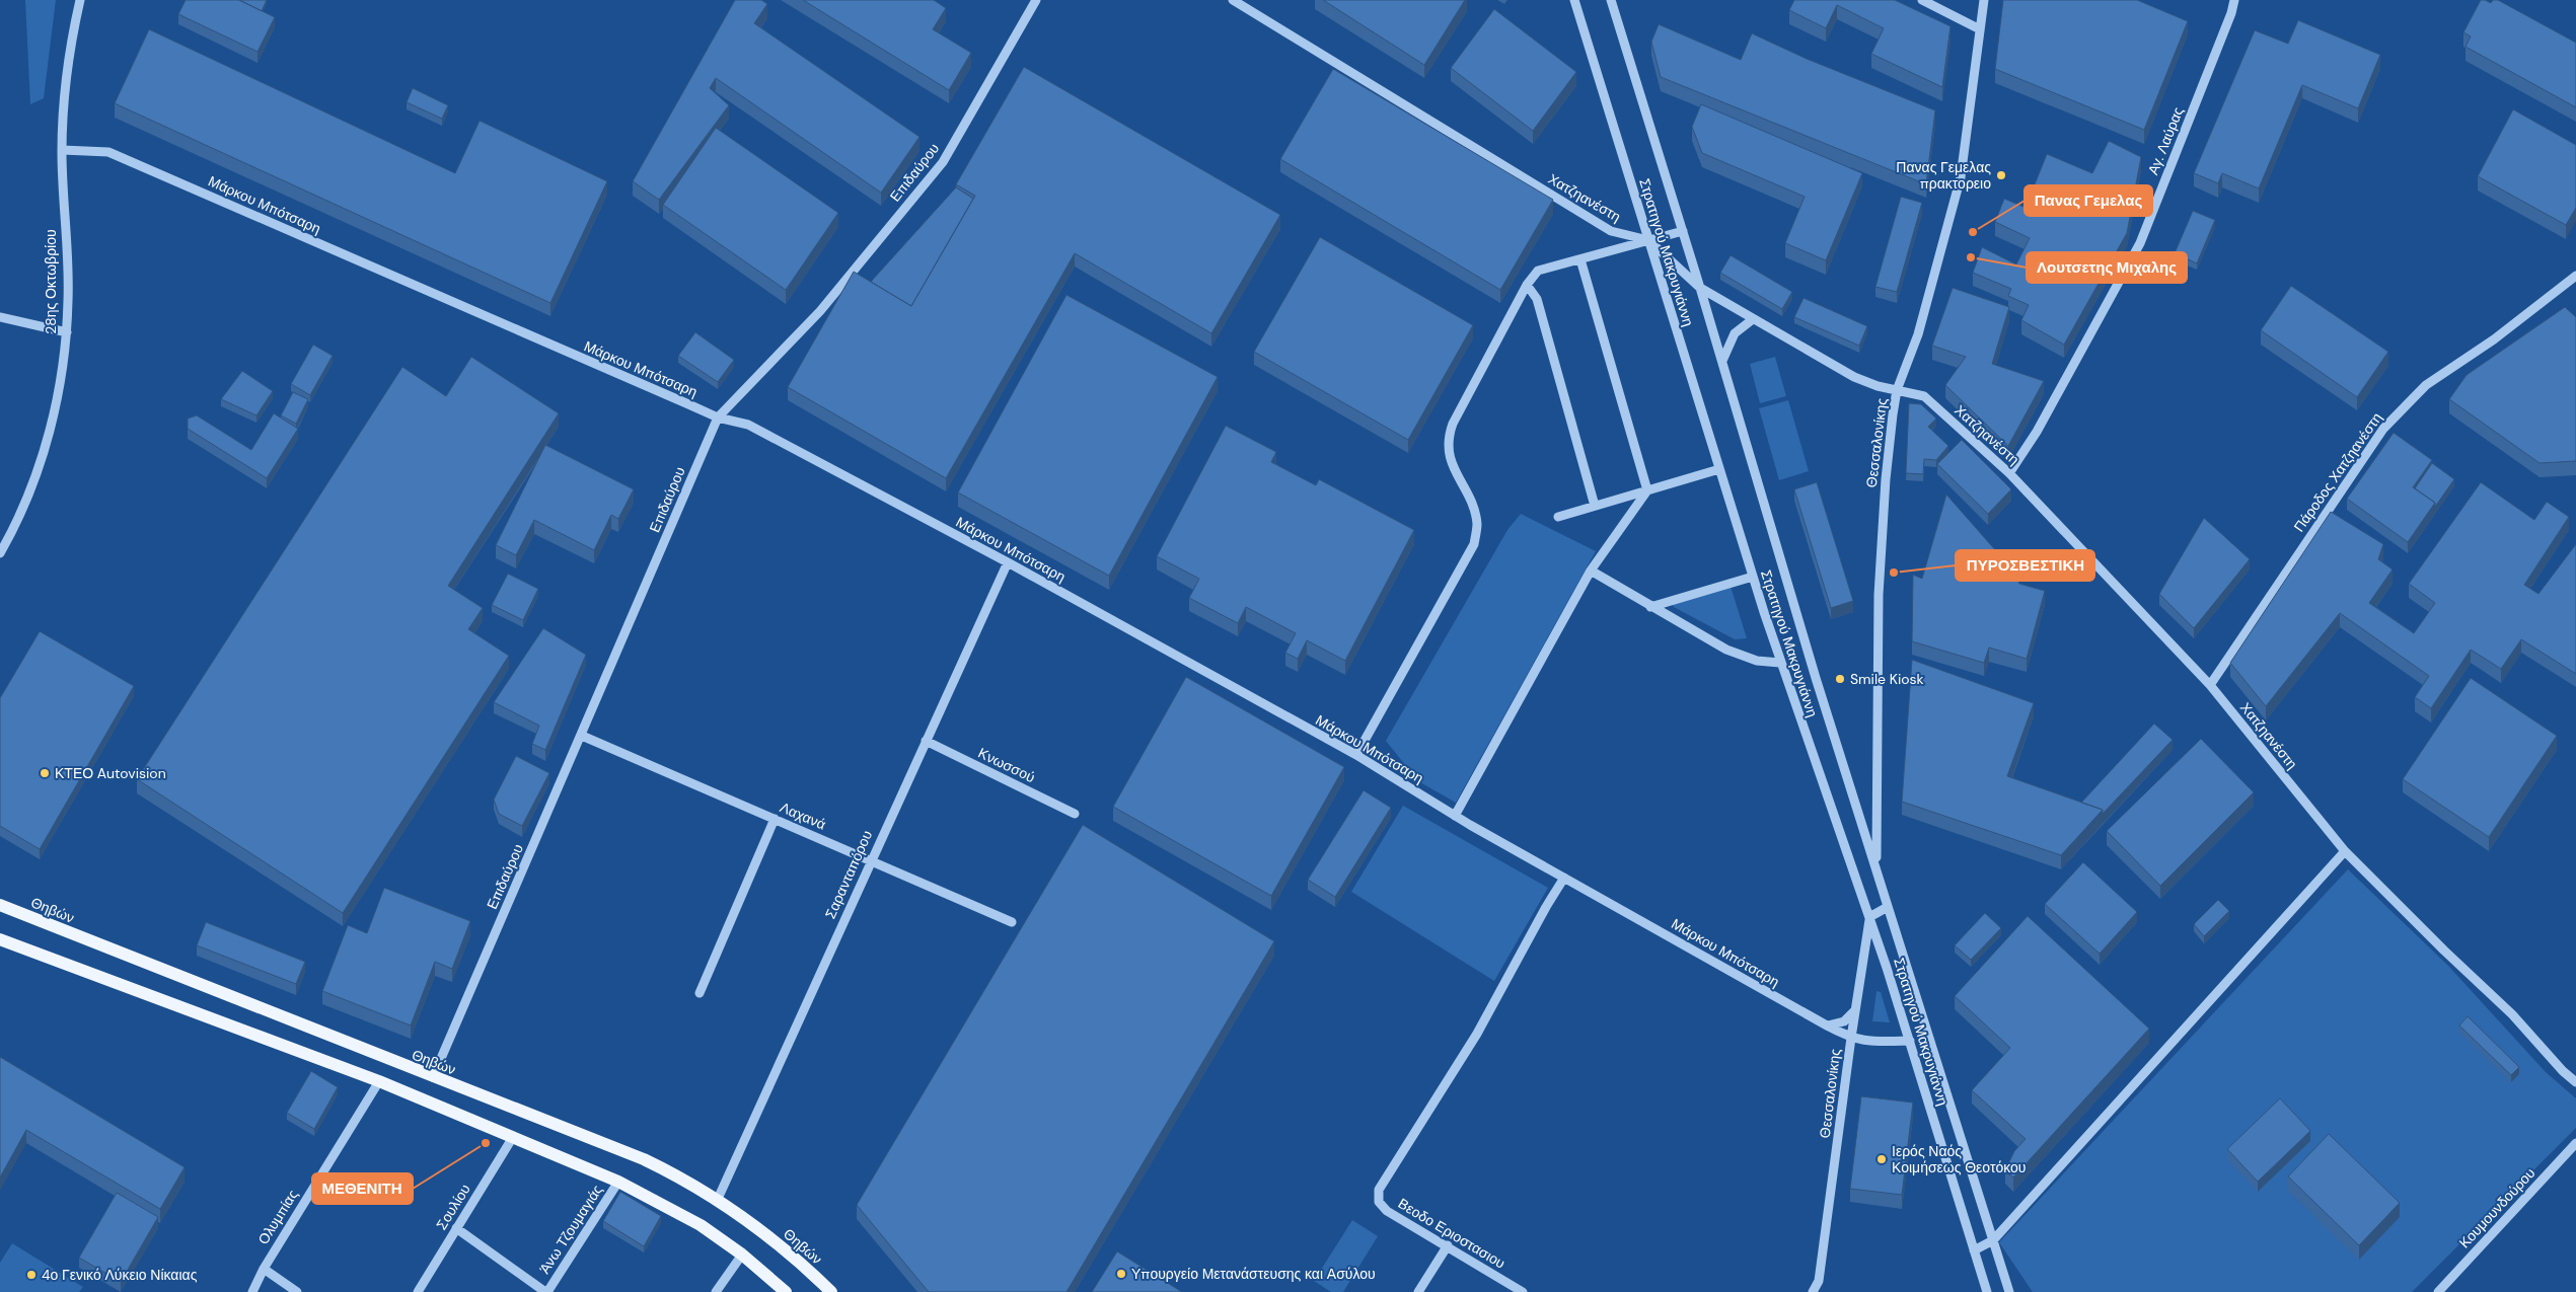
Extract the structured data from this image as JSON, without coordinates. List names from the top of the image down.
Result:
{
  "streets": {
    "main road": ["Θηβών"],
    "street": [
      "Αγ. Λαύρας",
      "Επιδαύρου",
      "Χατζηανέστη",
      "Μάρκου Μπότσαρη",
      "Στρατηγού Μακρυγιάννη",
      "28ης Οκτωβρίου",
      "Θεσσαλονίκης",
      "Πάροδος Χατζηανέστη",
      "Κνωσσού",
      "Λαχανά",
      "Σαρανταπόρου",
      "Σουλίου",
      "Κουμουνδούρου",
      "Ολυμπίας",
      "Άνω Τζουμαγιάς",
      "Βεοδο Εριοστασιου"
    ]
  },
  "crossings": [
    ["Αγ. Λαύρας", "Χατζηανέστη"],
    ["Επιδαύρου", "Μάρκου Μπότσαρη"],
    ["Επιδαύρου", "Λαχανά"],
    ["Επιδαύρου", "Θηβών"],
    ["Χατζηανέστη", "Στρατηγού Μακρυγιάννη"],
    ["Χατζηανέστη", "Θεσσαλονίκης"],
    ["Χατζηανέστη", "Πάροδος Χατζηανέστη"],
    ["Μάρκου Μπότσαρη", "Στρατηγού Μακρυγιάννη"],
    ["Μάρκου Μπότσαρη", "28ης Οκτωβρίου"],
    ["Μάρκου Μπότσαρη", "Θεσσαλονίκης"],
    ["Μάρκου Μπότσαρη", "Σαρανταπόρου"],
    ["Μάρκου Μπότσαρη", "Βεοδο Εριοστασιου"],
    ["Στρατηγού Μακρυγιάννη", "Θεσσαλονίκης"],
    ["Κνωσσού", "Σαρανταπόρου"],
    ["Λαχανά", "Σαρανταπόρου"],
    ["Σαρανταπόρου", "Θηβών"]
  ],
  "places": [
    "Πανας Γεμελας πρακτορειο",
    "Πανας Γεμελας",
    "Λουτσετης Μιχαλης",
    "ΠΥΡΟΣΒΕΣΤΙΚΗ",
    "Smile Kiosk",
    "ΚΤΕΟ Autovision",
    "ΜΕΘΕΝΙΤΗ",
    "Ιερός Ναός Κοιμήσεως Θεοτόκου",
    "Υπουργείο Μετανάστευσης και Ασύλου",
    "4ο Γενικό Λύκειο Νίκαιας"
  ]
}
